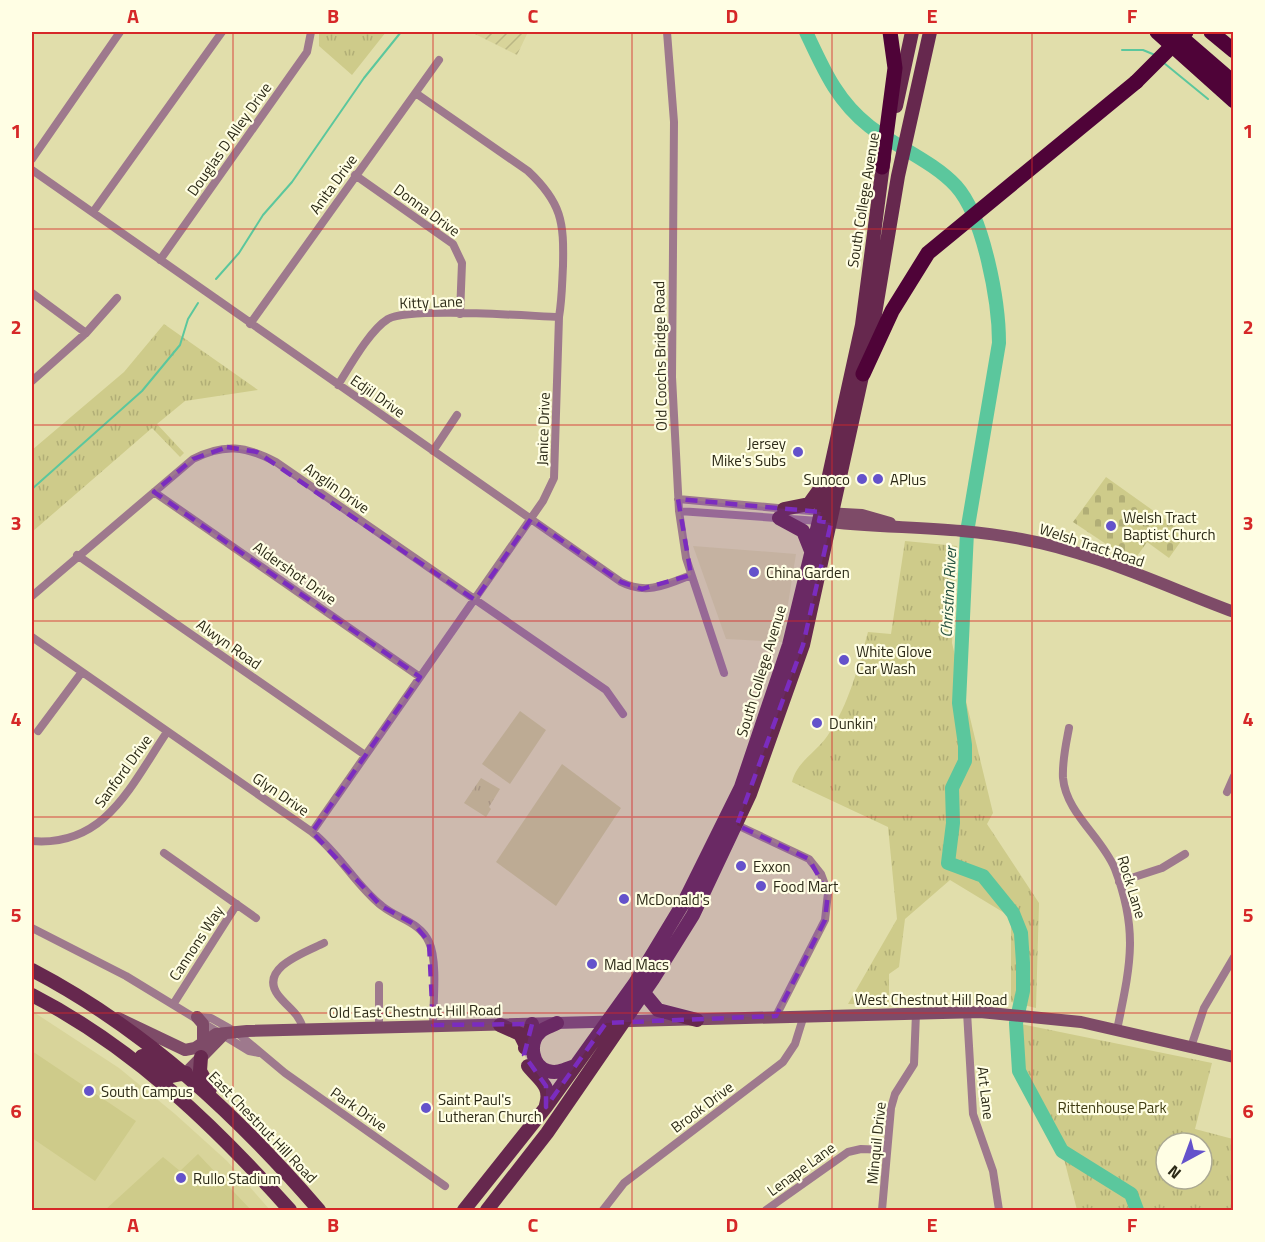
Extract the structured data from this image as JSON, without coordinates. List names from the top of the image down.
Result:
{
  "streets": {
    "main road": ["South College Avenue", "East Chestnut Hill Road"],
    "street": [
      "Douglas D Alley Drive",
      "Anita Drive",
      "Donna Drive",
      "Kitty Lane",
      "Old Coochs Bridge Road",
      "Edjil Drive",
      "Janice Drive",
      "Anglin Drive",
      "Welsh Tract Road",
      "Aldershot Drive",
      "Alwyn Road",
      "Sanford Drive",
      "Glyn Drive",
      "Rock Lane",
      "Cannons Way",
      "West Chestnut Hill Road",
      "Old East Chestnut Hill Road",
      "Art Lane",
      "Brook Drive",
      "Park Drive",
      "Minquil Drive",
      "Lenape Lane"
    ]
  },
  "crossings": [
    ["Douglas D Alley Drive", "Edjil Drive"],
    ["Anita Drive", "Donna Drive"],
    ["Anita Drive", "Edjil Drive"],
    ["Anita Drive", "Janice Drive"],
    ["South College Avenue", "Welsh Tract Road"],
    ["South College Avenue", "West Chestnut Hill Road"],
    ["South College Avenue", "Old East Chestnut Hill Road"],
    ["Donna Drive", "Kitty Lane"],
    ["Kitty Lane", "Edjil Drive"],
    ["Kitty Lane", "Janice Drive"],
    ["Old Coochs Bridge Road", "Edjil Drive"],
    ["Old Coochs Bridge Road", "Welsh Tract Road"],
    ["Edjil Drive", "Janice Drive"],
    ["Janice Drive", "Anglin Drive"],
    ["Janice Drive", "Aldershot Drive"],
    ["Janice Drive", "Alwyn Road"],
    ["Janice Drive", "Glyn Drive"],
    ["Anglin Drive", "Aldershot Drive"],
    ["Anglin Drive", "Alwyn Road"],
    ["Sanford Drive", "Glyn Drive"],
    ["Glyn Drive", "Old East Chestnut Hill Road"],
    ["Rock Lane", "West Chestnut Hill Road"],
    ["Cannons Way", "Old East Chestnut Hill Road"],
    ["Cannons Way", "Park Drive"],
    ["West Chestnut Hill Road", "Old East Chestnut Hill Road"],
    ["West Chestnut Hill Road", "Art Lane"],
    ["West Chestnut Hill Road", "Brook Drive"],
    ["West Chestnut Hill Road", "Minquil Drive"],
    ["Old East Chestnut Hill Road", "Park Drive"],
    ["Old East Chestnut Hill Road", "East Chestnut Hill Road"],
    ["Minquil Drive", "Lenape Lane"]
  ],
  "water": ["Christina River"],
  "parks": ["Rittenhouse Park"],
  "places": [
    "Jersey Mike's Subs",
    "Sunoco",
    "APlus",
    "Welsh Tract Baptist Church",
    "China Garden",
    "White Glove Car Wash",
    "Dunkin'",
    "Exxon",
    "Food Mart",
    "McDonald's",
    "Mad Macs",
    "South Campus",
    "Saint Paul's Lutheran Church",
    "Rullo Stadium"
  ],
  "north": "bottom left",
  "grid": {
    "columns": [
      "A",
      "B",
      "C",
      "D",
      "E",
      "F"
    ],
    "rows": [
      "1",
      "2",
      "3",
      "4",
      "5",
      "6"
    ]
  }
}
